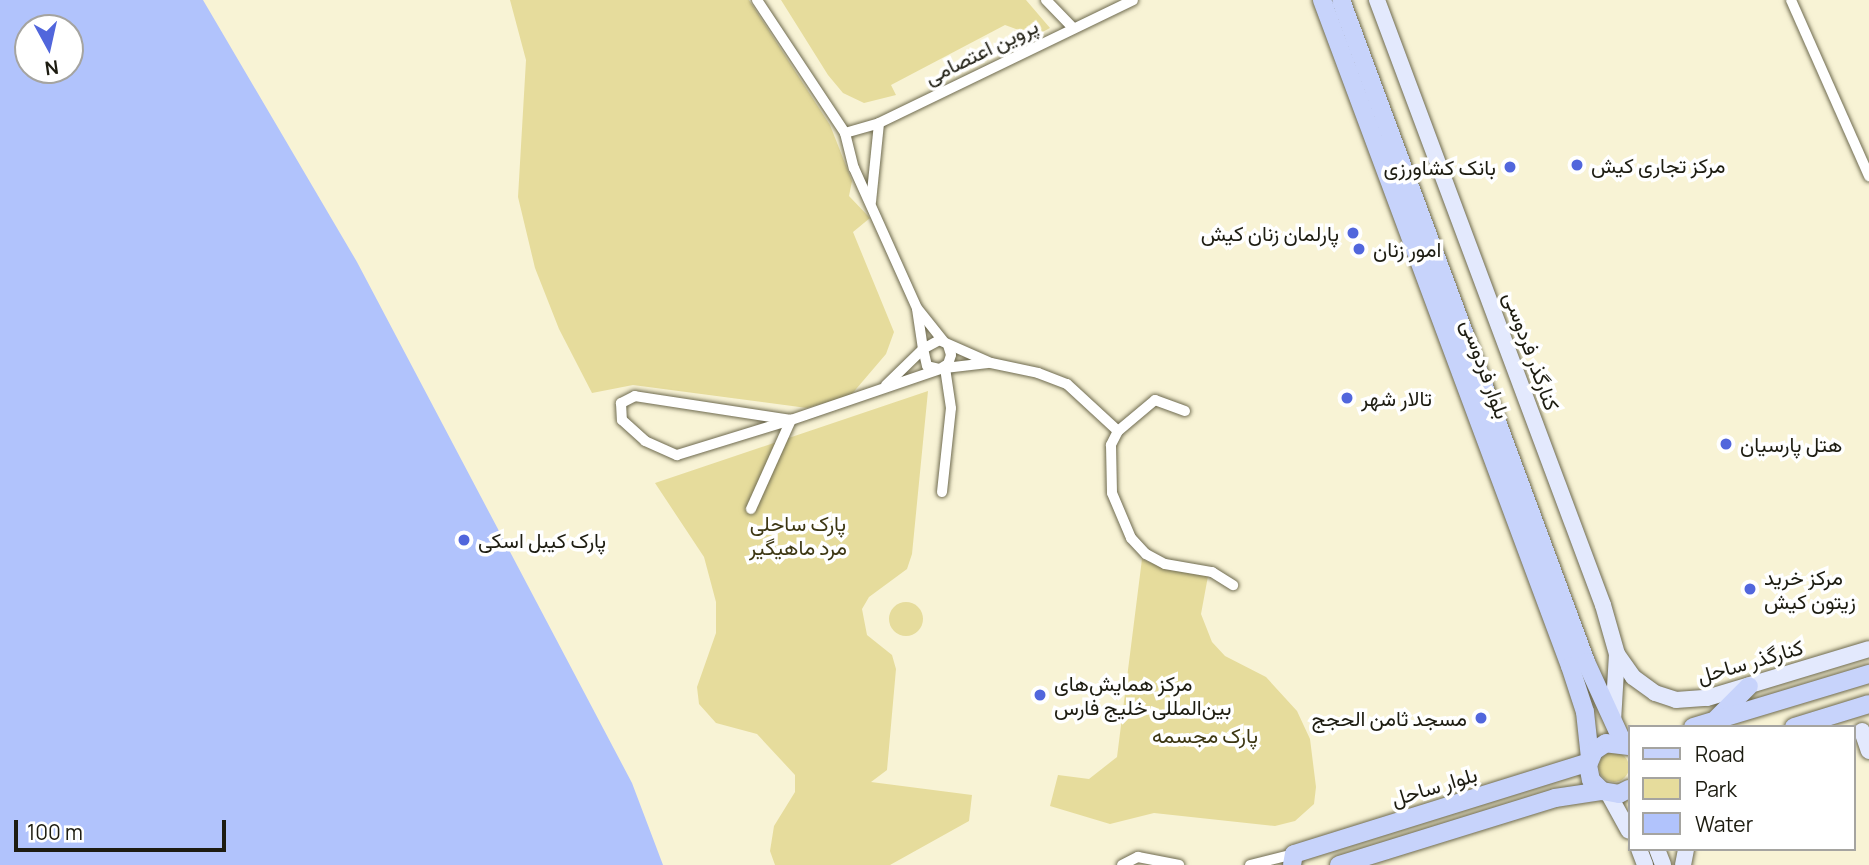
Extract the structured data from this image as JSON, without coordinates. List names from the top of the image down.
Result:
{
  "streets": {
    "main road": ["بلوار فردوسی", "بلوار ساحل"],
    "street": ["پروین اعتصامی", "کنارگذر فردوسی", "کنارگذر ساحل"]
  },
  "crossings": [
    ["کنارگذر فردوسی", "بلوار فردوسی"],
    ["کنارگذر فردوسی", "کنارگذر ساحل"],
    ["بلوار فردوسی", "بلوار ساحل"]
  ],
  "parks": ["پارک ساحلی مرد ماهیگیر", "پارک مجسمه"],
  "places": [
    "مرکز تجاری کیش",
    "بانک کشاورزی",
    "پارلمان زنان کیش",
    "امور زنان",
    "تالار شهر",
    "هتل پارسیان",
    "پارک کیبل اسکی",
    "مرکز خرید زیتون کیش",
    "مرکز همایش‌های بین‌المللی خلیج فارس",
    "مسجد ثامن الحجج"
  ],
  "legend": ["Road", "Park", "Water"],
  "scale_bar": "100 m",
  "north": "bottom"
}
